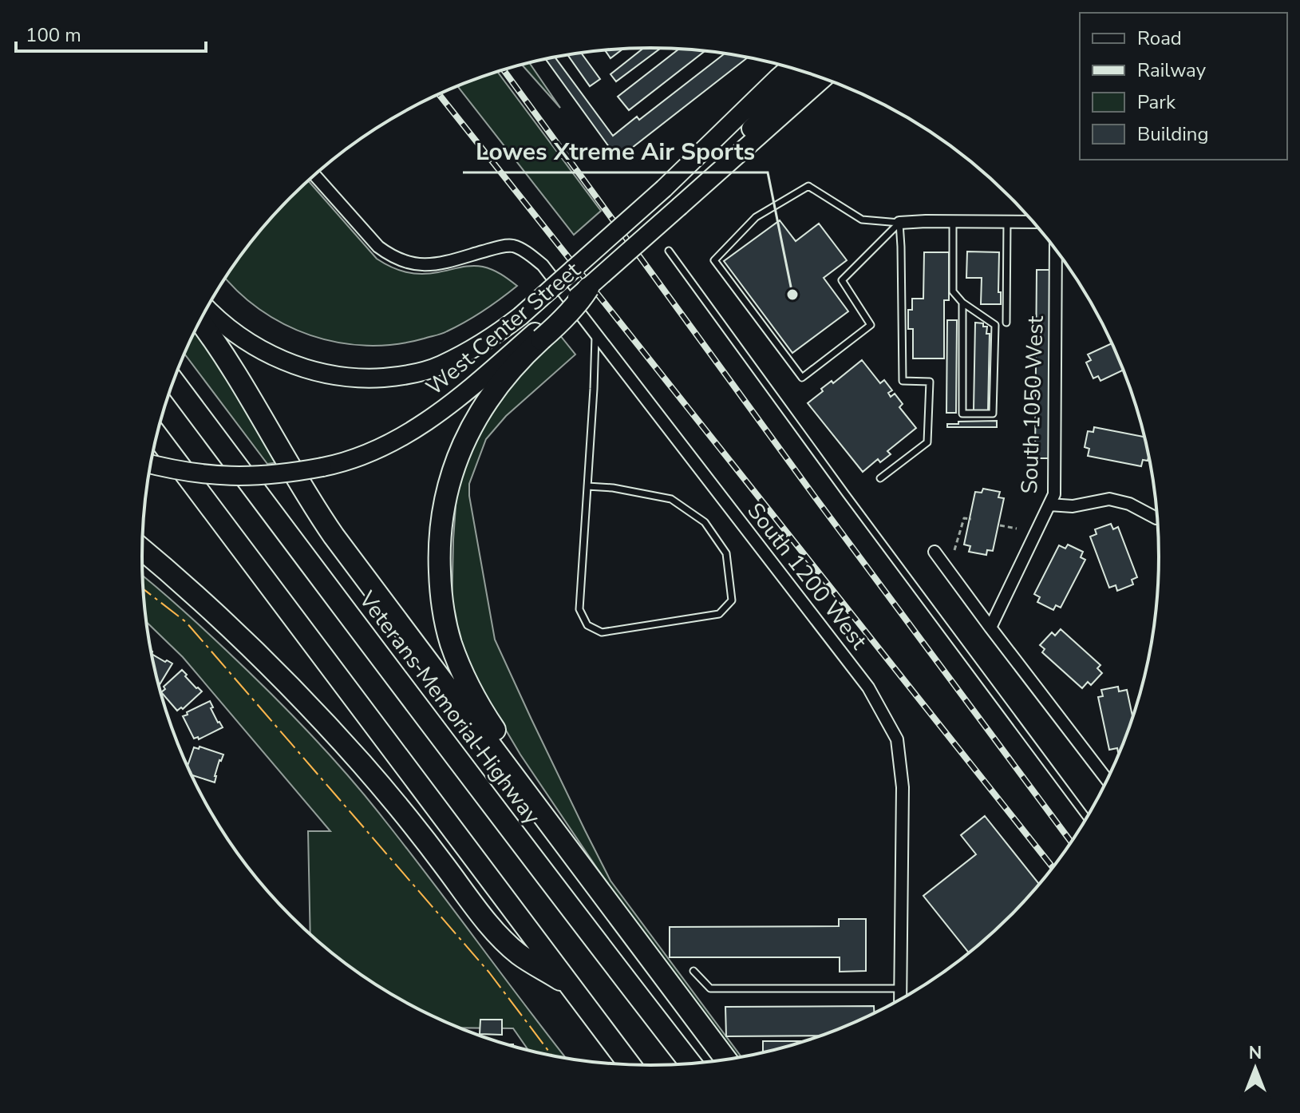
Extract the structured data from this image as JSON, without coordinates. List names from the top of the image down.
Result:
{
  "streets": {
    "highway": ["Veterans Memorial Highway"],
    "main road": ["West Center Street"],
    "street": ["South 1050 West", "South 1200 West"]
  },
  "places": ["Lowes Xtreme Air Sports"],
  "legend": [
    "Road",
    "Railway",
    "Park",
    "Building"
  ],
  "scale_bar": "100 m",
  "north": "top"
}
